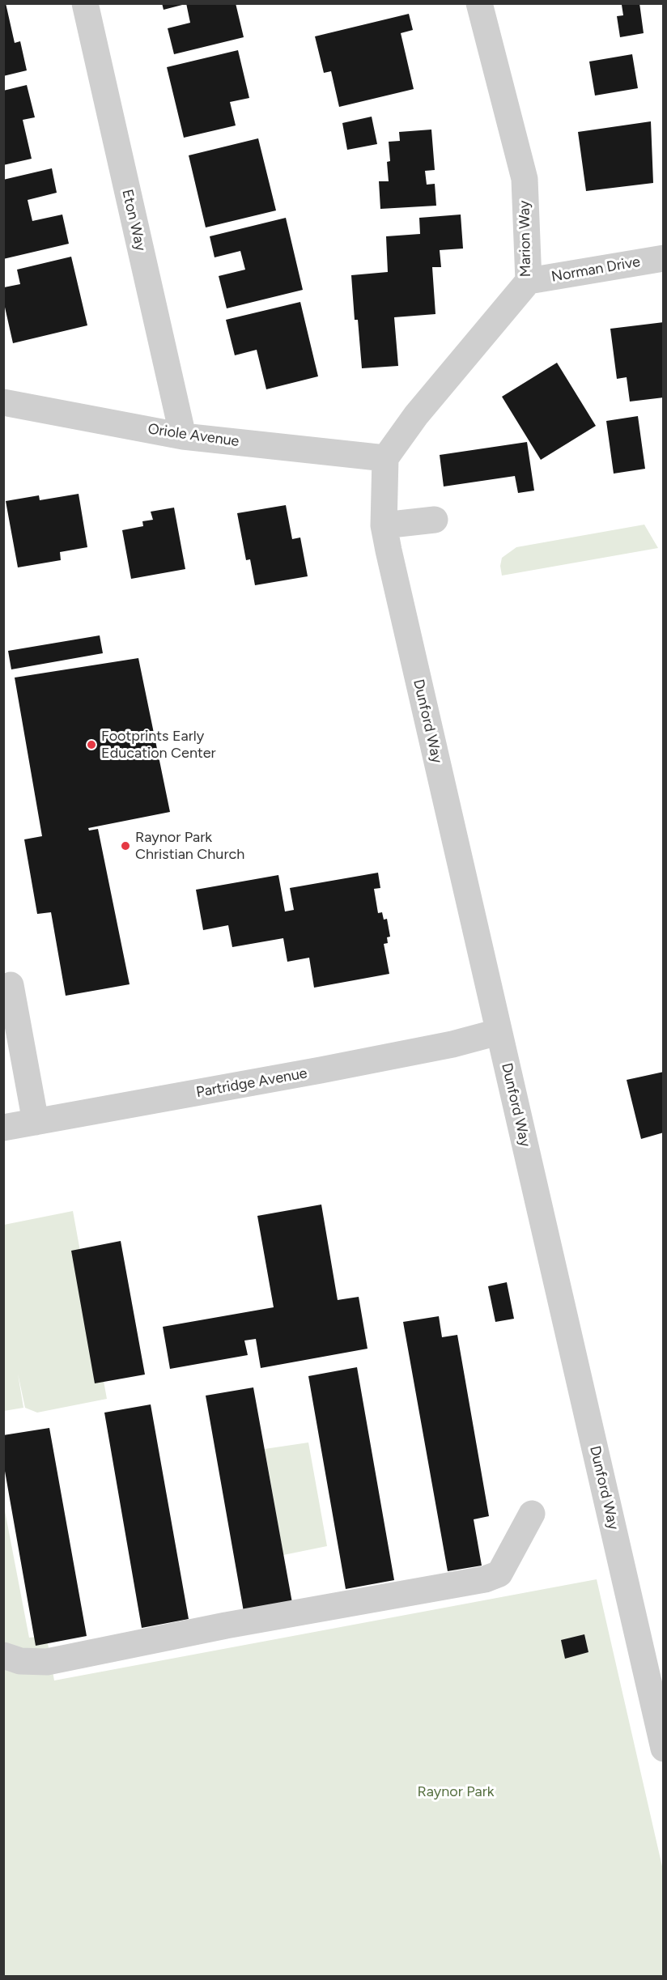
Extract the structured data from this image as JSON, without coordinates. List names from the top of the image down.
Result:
{
  "streets": {
    "street": [
      "Eton Way",
      "Marion Way",
      "Norman Drive",
      "Oriole Avenue",
      "Dunford Way",
      "Partridge Avenue"
    ]
  },
  "crossings": [
    ["Eton Way", "Oriole Avenue"],
    ["Marion Way", "Norman Drive"],
    ["Marion Way", "Oriole Avenue"],
    ["Marion Way", "Dunford Way"],
    ["Oriole Avenue", "Dunford Way"],
    ["Dunford Way", "Partridge Avenue"]
  ],
  "parks": ["Raynor Park"],
  "places": ["Footprints Early Education Center", "Raynor Park Christian Church"]
}
